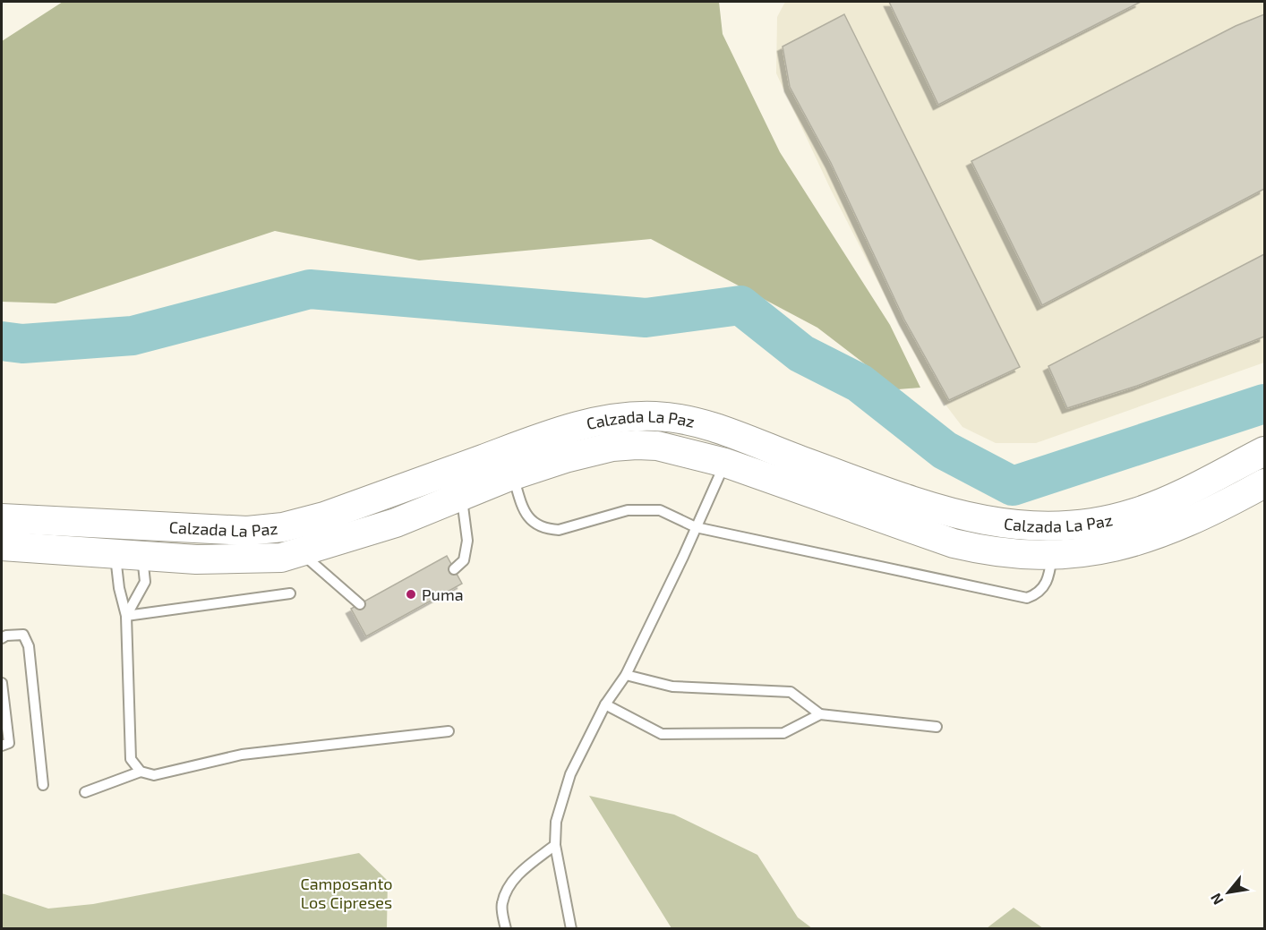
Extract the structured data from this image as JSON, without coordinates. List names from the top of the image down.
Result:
{
  "streets": {
    "main road": ["Calzada La Paz"]
  },
  "parks": ["Camposanto Los Cipreses"],
  "places": ["Puma"],
  "north": "bottom left"
}
